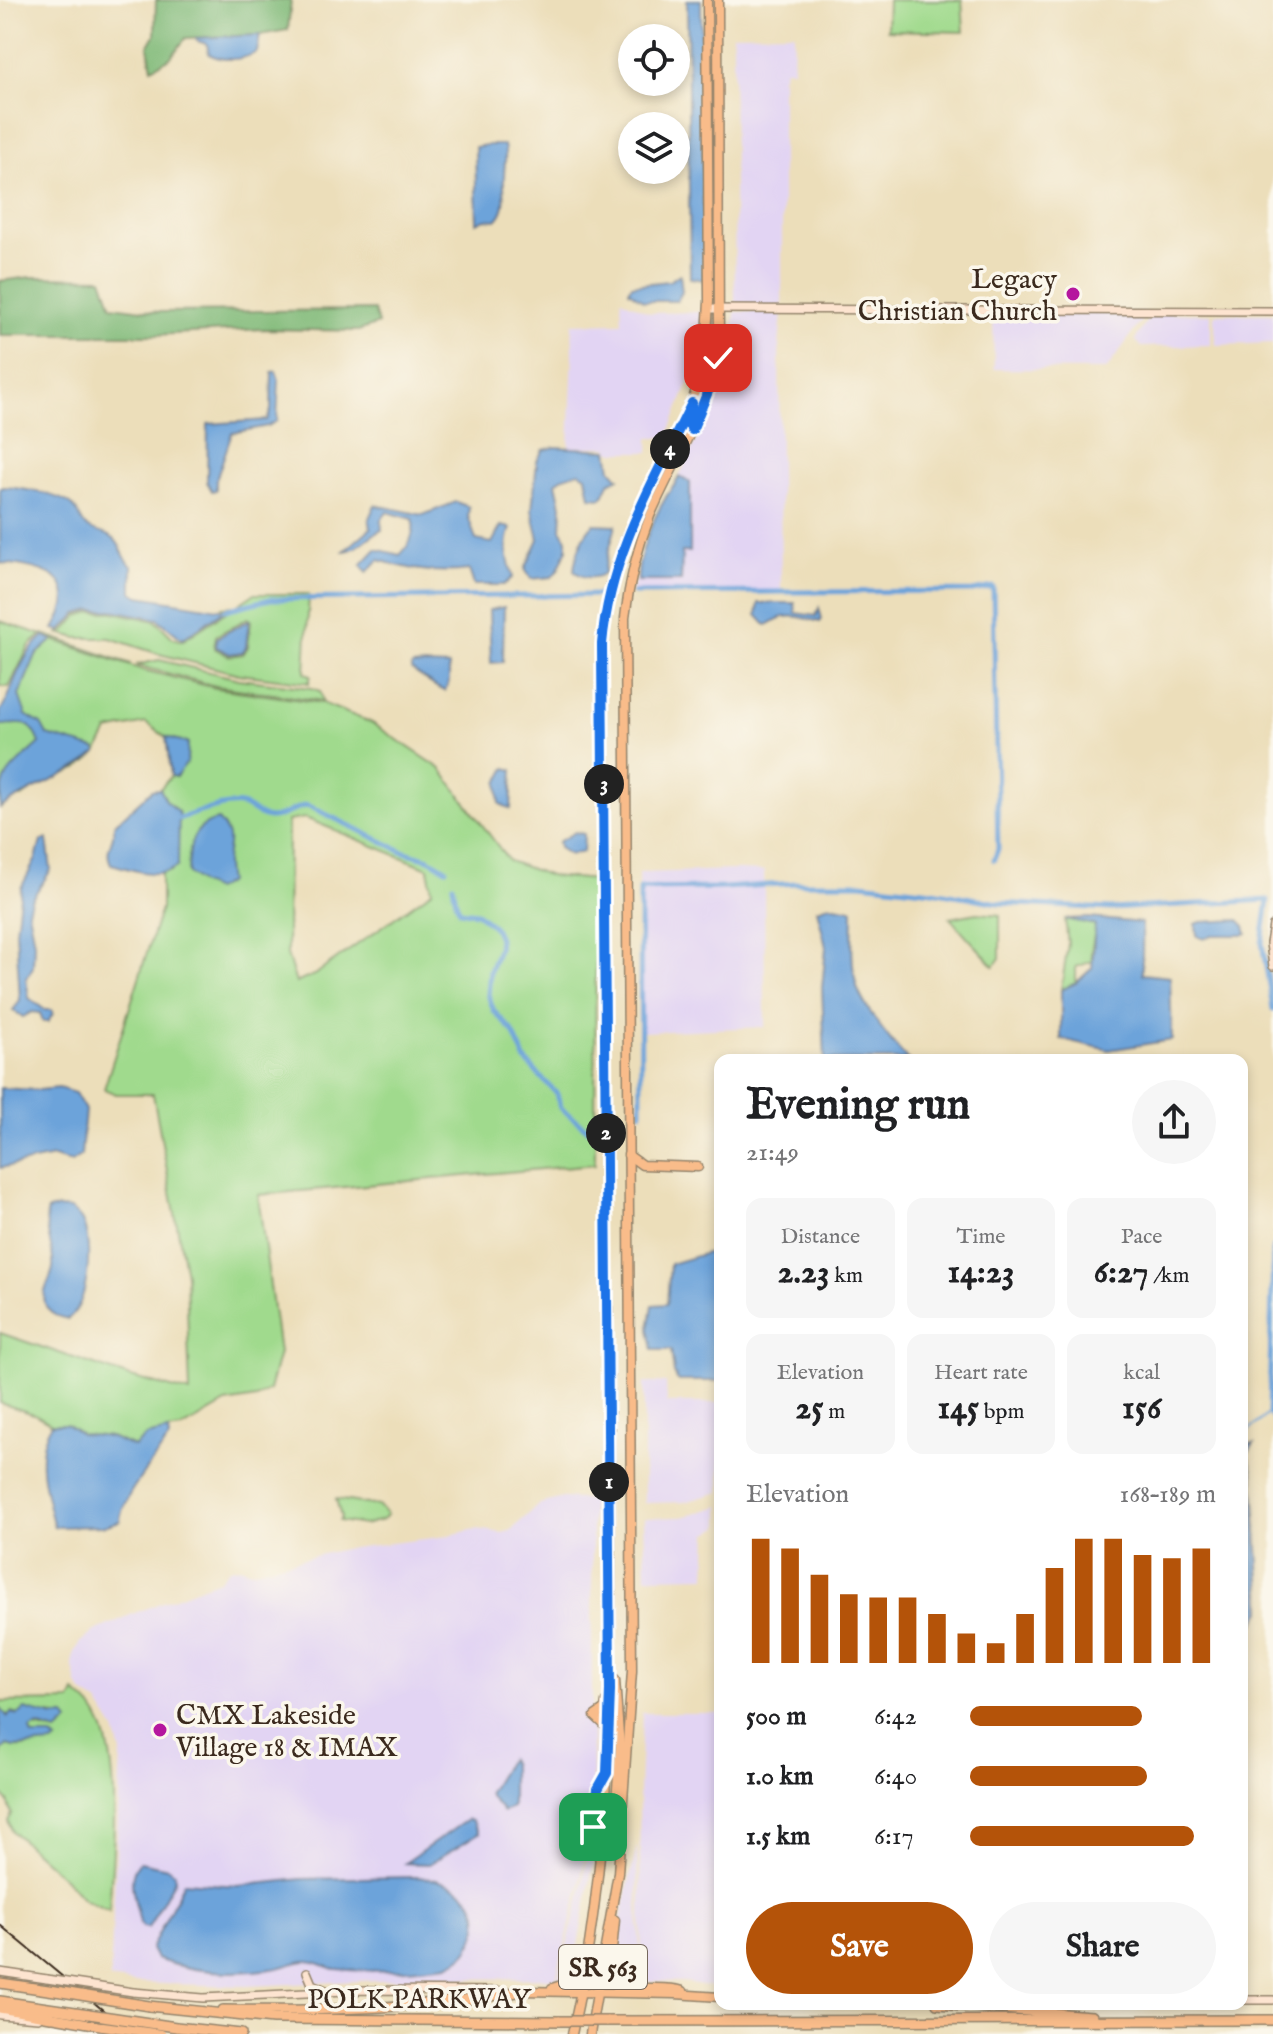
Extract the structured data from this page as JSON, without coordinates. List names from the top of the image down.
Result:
{
  "streets": {
    "highway": ["POLK PARKWAY"],
    "main road": ["SR 563"]
  },
  "places": ["Legacy Christian Church", "CMX Lakeside Village 18 & IMAX"],
  "page": {
    "pins": [
      "4",
      "3",
      "2",
      "1"
    ],
    "heading": ["Evening run", "21:49"],
    "stats": [
      ["Distance", "2.23 km"],
      ["Time", "14:23"],
      ["Pace", "6:27 /km"],
      ["Elevation", "25 m"],
      ["Heart rate", "145 bpm"],
      ["kcal", "156"]
    ],
    "chart": ["Elevation", "168–189 m"],
    "list": [
      {
        "name": "500 m",
        "note": "6:42"
      },
      {
        "name": "1.0 km",
        "note": "6:40"
      },
      {
        "name": "1.5 km",
        "note": "6:17"
      }
    ],
    "buttons": ["Save", "Share"]
  }
}
